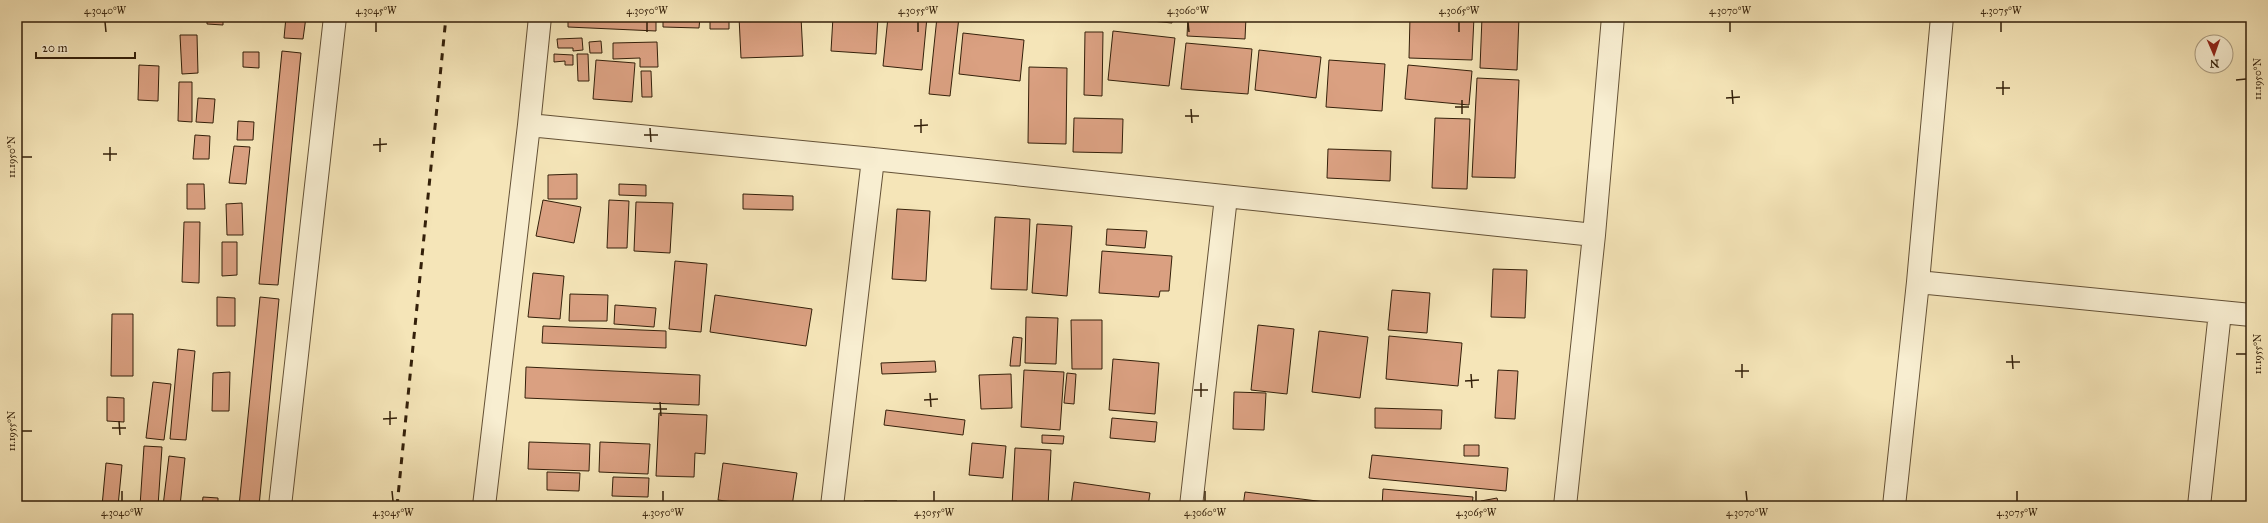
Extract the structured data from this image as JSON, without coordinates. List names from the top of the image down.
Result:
{
  "scale_bar": "20 m",
  "north": "bottom",
  "coordinates": [
    "4.3040°W",
    "4.3045°W",
    "4.3050°W",
    "4.3055°W",
    "4.3060°W",
    "4.3065°W",
    "4.3070°W",
    "4.3075°W",
    "11.1950°N",
    "11.1955°N"
  ]
}
